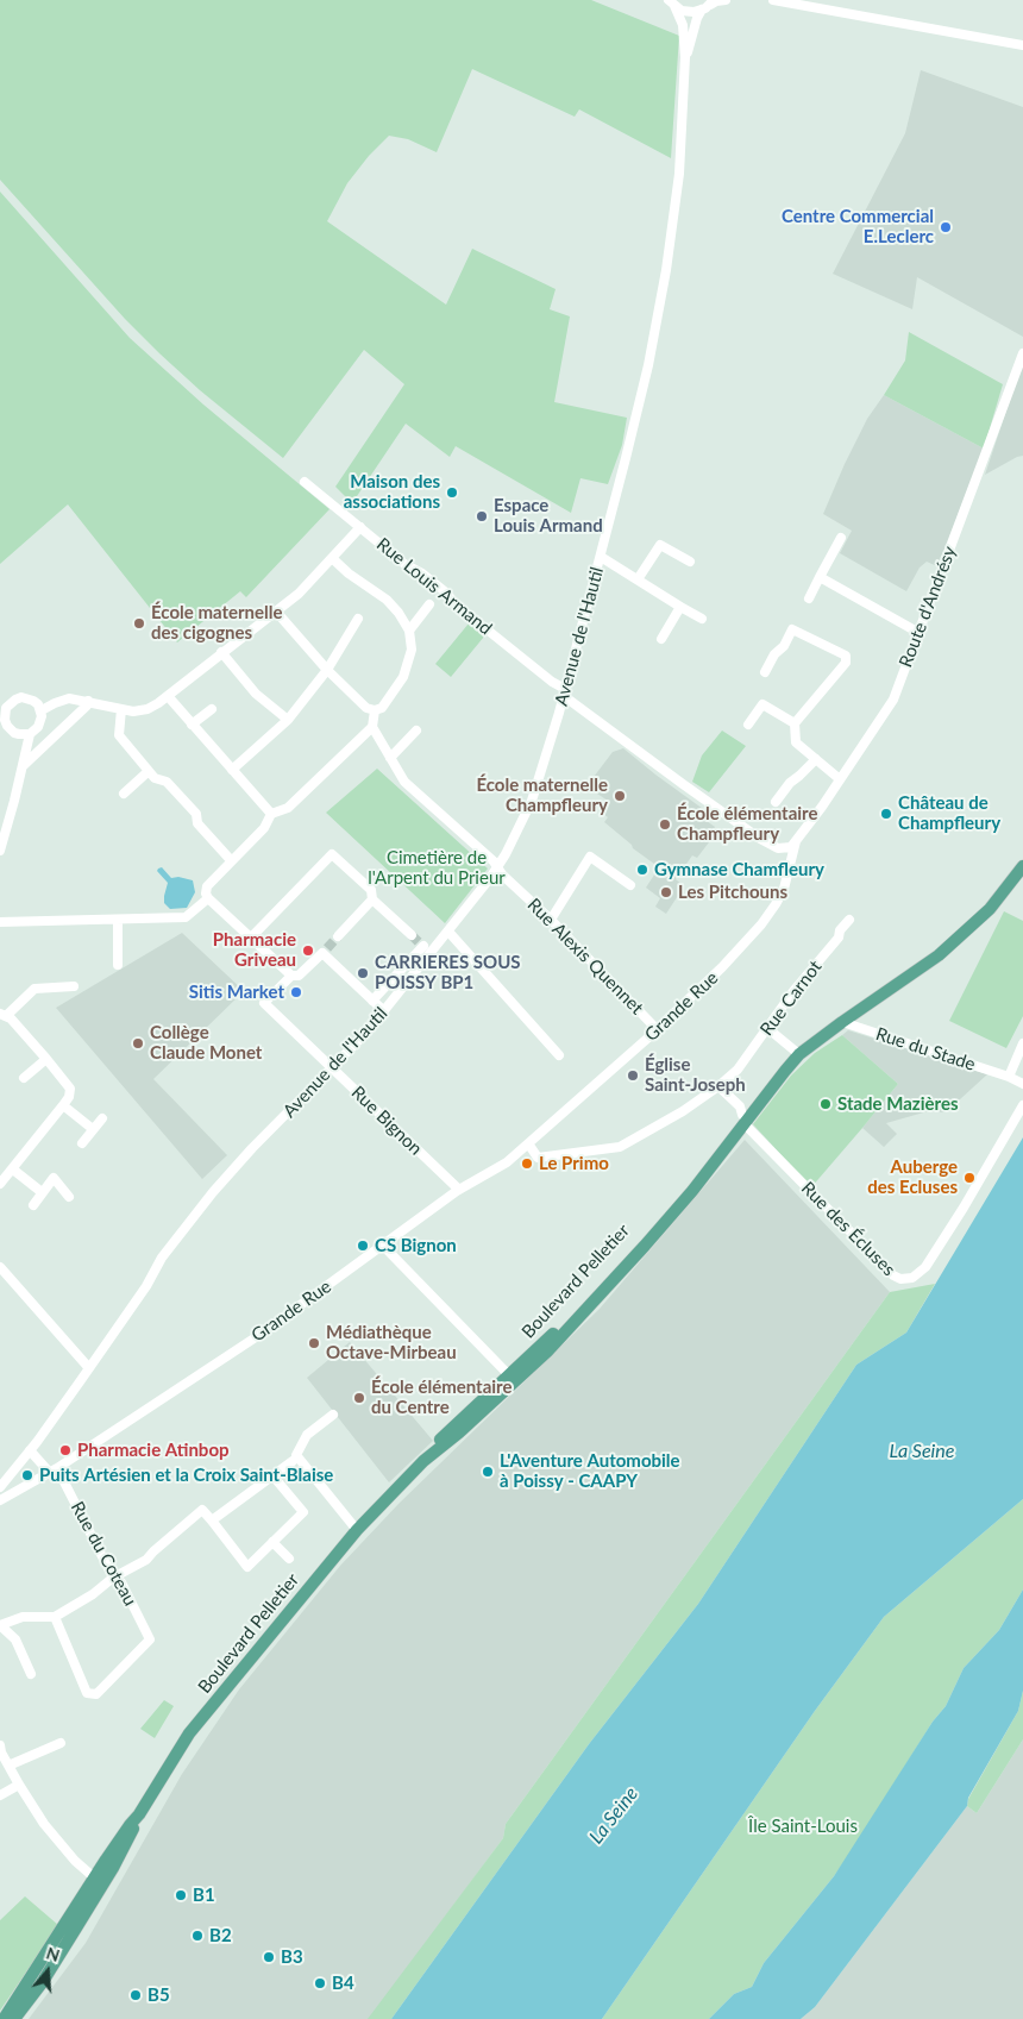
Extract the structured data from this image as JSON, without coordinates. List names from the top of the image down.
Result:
{
  "streets": {
    "main road": ["Boulevard Pelletier"],
    "street": [
      "Rue Louis Armand",
      "Route d'Andrésy",
      "Avenue de l'Hautil",
      "Rue Alexis Quennet",
      "Rue Carnot",
      "Grande Rue",
      "Rue du Stade",
      "Rue Bignon",
      "Rue des Écluses",
      "Rue du Coteau"
    ]
  },
  "crossings": [
    ["Rue Louis Armand", "Avenue de l'Hautil"],
    ["Rue Louis Armand", "Grande Rue"],
    ["Route d'Andrésy", "Grande Rue"],
    ["Avenue de l'Hautil", "Rue Alexis Quennet"],
    ["Avenue de l'Hautil", "Rue Bignon"],
    ["Avenue de l'Hautil", "Rue du Coteau"],
    ["Rue Alexis Quennet", "Grande Rue"],
    ["Rue Carnot", "Grande Rue"],
    ["Rue Carnot", "Rue des Écluses"],
    ["Grande Rue", "Rue Bignon"],
    ["Grande Rue", "Rue du Coteau"],
    ["Rue du Stade", "Boulevard Pelletier"],
    ["Rue des Écluses", "Boulevard Pelletier"]
  ],
  "water": ["La Seine"],
  "parks": ["Cimetière de l'Arpent du Prieur", "Île Saint-Louis"],
  "places": [
    "Centre Commercial E.Leclerc",
    "Maison des associations",
    "Espace Louis Armand",
    "École maternelle des cigognes",
    "École maternelle Champfleury",
    "Château de Champfleury",
    "École élémentaire Champfleury",
    "Gymnase Chamfleury",
    "Les Pitchouns",
    "Pharmacie Griveau",
    "CARRIERES SOUS POISSY BP1",
    "Sitis Market",
    "Collège Claude Monet",
    "Église Saint-Joseph",
    "Stade Mazières",
    "Le Primo",
    "Auberge des Ecluses",
    "CS Bignon",
    "Médiathèque Octave-Mirbeau",
    "École élémentaire du Centre",
    "Pharmacie Atinbop",
    "L'Aventure Automobile à Poissy - CAAPY",
    "Puits Artésien et la Croix Saint-Blaise",
    "B1",
    "B2",
    "B3",
    "B4",
    "B5"
  ],
  "north": "top"
}
